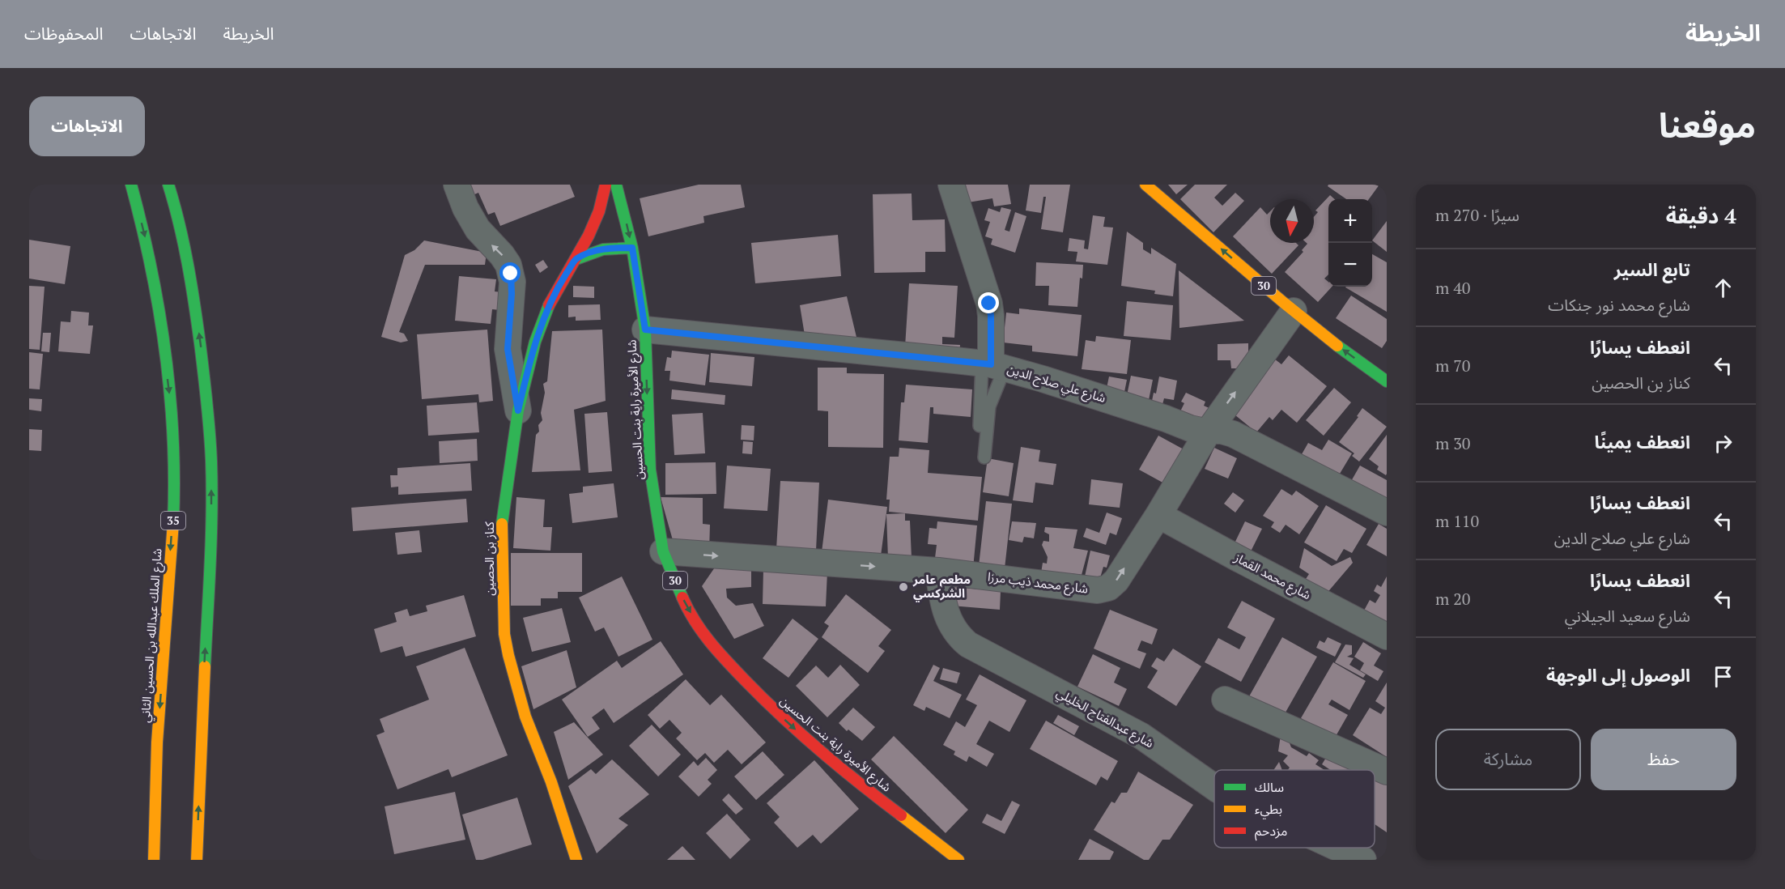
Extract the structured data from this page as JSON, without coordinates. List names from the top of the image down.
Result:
{
  "streets": {
    "main road": [
      "30",
      "شارع الأميرة راية بنت الحسين",
      "35",
      "كناز بن الحصين",
      "شارع الملك عبدالله بن الحسين الثاني"
    ],
    "street": [
      "شارع علي صلاح الدين",
      "شارع محمد القماز",
      "شارع محمد ذيب مرزا",
      "شارع عبدالفتاح الخليلي"
    ]
  },
  "crossings": [
    ["30", "شارع محمد ذيب مرزا"],
    ["شارع علي صلاح الدين", "شارع الأميرة راية بنت الحسين"],
    ["شارع علي صلاح الدين", "شارع محمد ذيب مرزا"],
    ["شارع الأميرة راية بنت الحسين", "شارع محمد ذيب مرزا"],
    ["شارع محمد القماز", "شارع محمد ذيب مرزا"],
    ["شارع محمد ذيب مرزا", "شارع عبدالفتاح الخليلي"]
  ],
  "one_way": ["شارع الأميرة راية بنت الحسين", "شارع محمد ذيب مرزا"],
  "places": ["مطعم عامر الشركسي"],
  "legend": ["سالك", "بطيء", "مزدحم"],
  "north": "bottom",
  "page": {
    "header": "الخريطة",
    "nav": ["الخريطة", "الاتجاهات", "المحفوظات"],
    "title": "موقعنا",
    "buttons": [
      "الاتجاهات",
      ["حفظ", "مشاركة"]
    ],
    "heading": ["4 دقيقة", "سيرًا · 270 m"],
    "map_buttons": ["+", "−"],
    "list": [
      ["تابع السير", "شارع محمد نور جنكات", "40 m"],
      ["انعطف يسارًا", "كناز بن الحصين", "70 m"],
      ["انعطف يمينًا", "30 m"],
      ["انعطف يسارًا", "شارع علي صلاح الدين", "110 m"],
      ["انعطف يسارًا", "شارع سعيد الجيلاني", "20 m"],
      "الوصول إلى الوجهة"
    ]
  }
}
